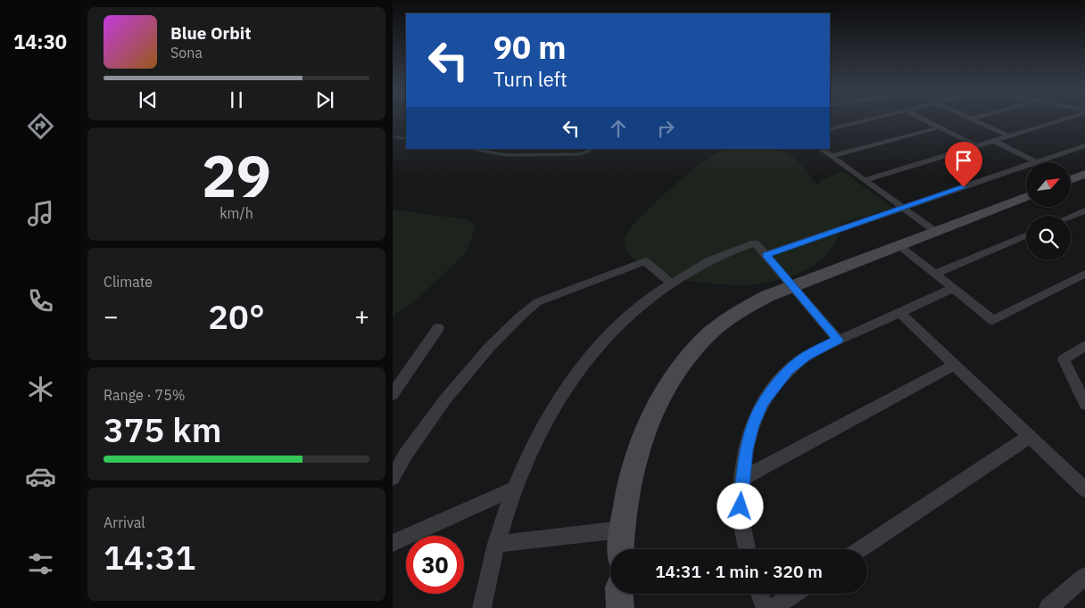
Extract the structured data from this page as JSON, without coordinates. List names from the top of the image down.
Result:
{
  "north": "top right",
  "page": {
    "tabs": "14:30",
    "turn": ["90 m", "Turn left"],
    "song": ["Blue Orbit", "Sona"],
    "tile": [
      ["29", "km/h"],
      "Climate",
      ["Range · 75%", "375 km"],
      ["Arrival", "14:31"]
    ],
    "heat": ["−", "20°", "+"],
    "limit": "30",
    "trip": "14:31 · 1 min · 320 m"
  }
}
